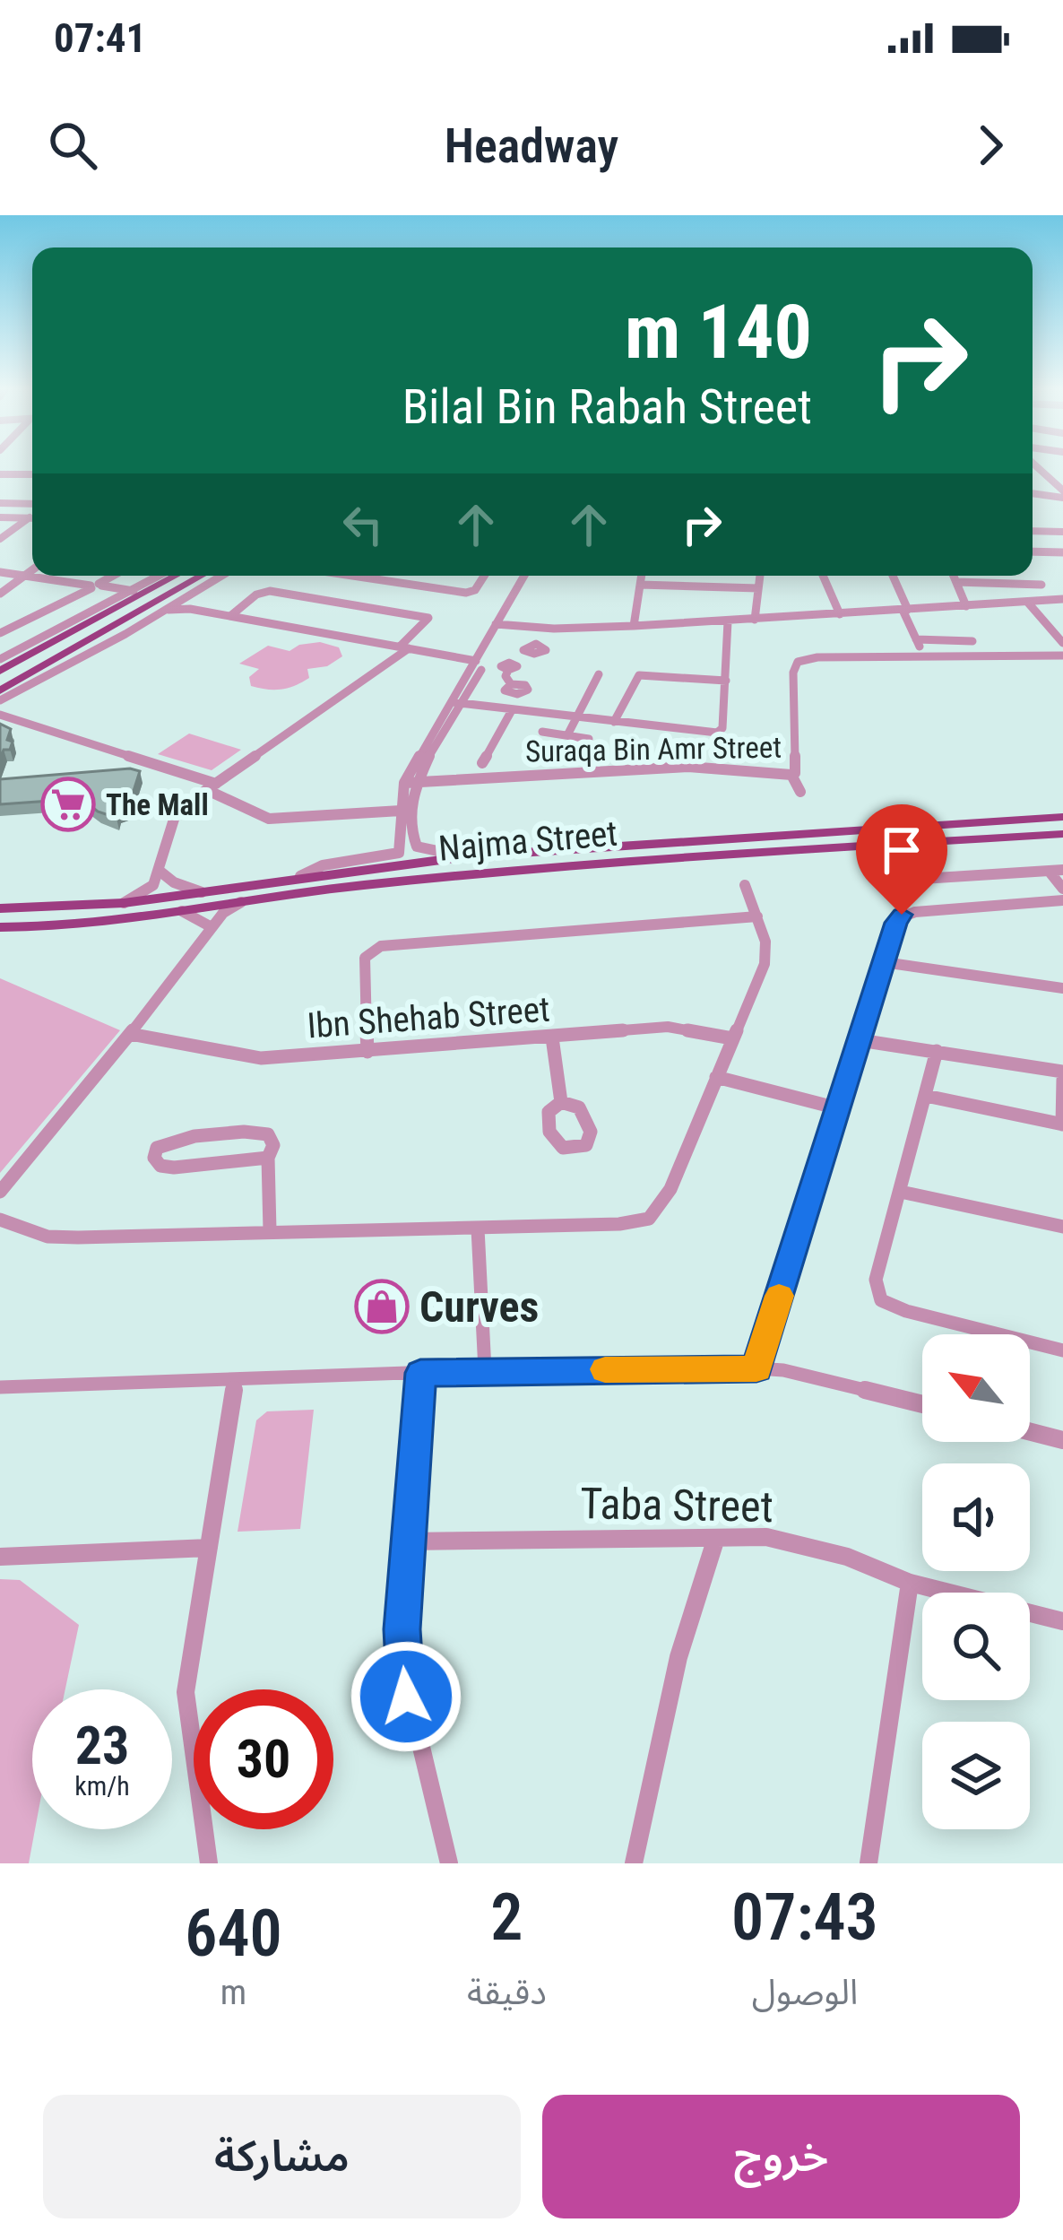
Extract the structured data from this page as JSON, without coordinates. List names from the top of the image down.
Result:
{
  "streets": {
    "main road": ["Najma Street"],
    "street": ["Suraqa Bin Amr Street", "Ibn Shehab Street", "Taba Street"]
  },
  "places": {
    "supermarket": ["The Mall"],
    "shop": ["Curves"]
  },
  "north": "top left",
  "page": {
    "status": "07:41",
    "header": "Headway",
    "turn": ["140 m", "Bilal Bin Rabah Street"],
    "speed": "23 km/h",
    "limit": "30",
    "eta": [
      "07:43",
      "الوصول",
      "2",
      "دقيقة",
      "640",
      "m"
    ],
    "buttons": ["خروج", "مشاركة"]
  }
}
